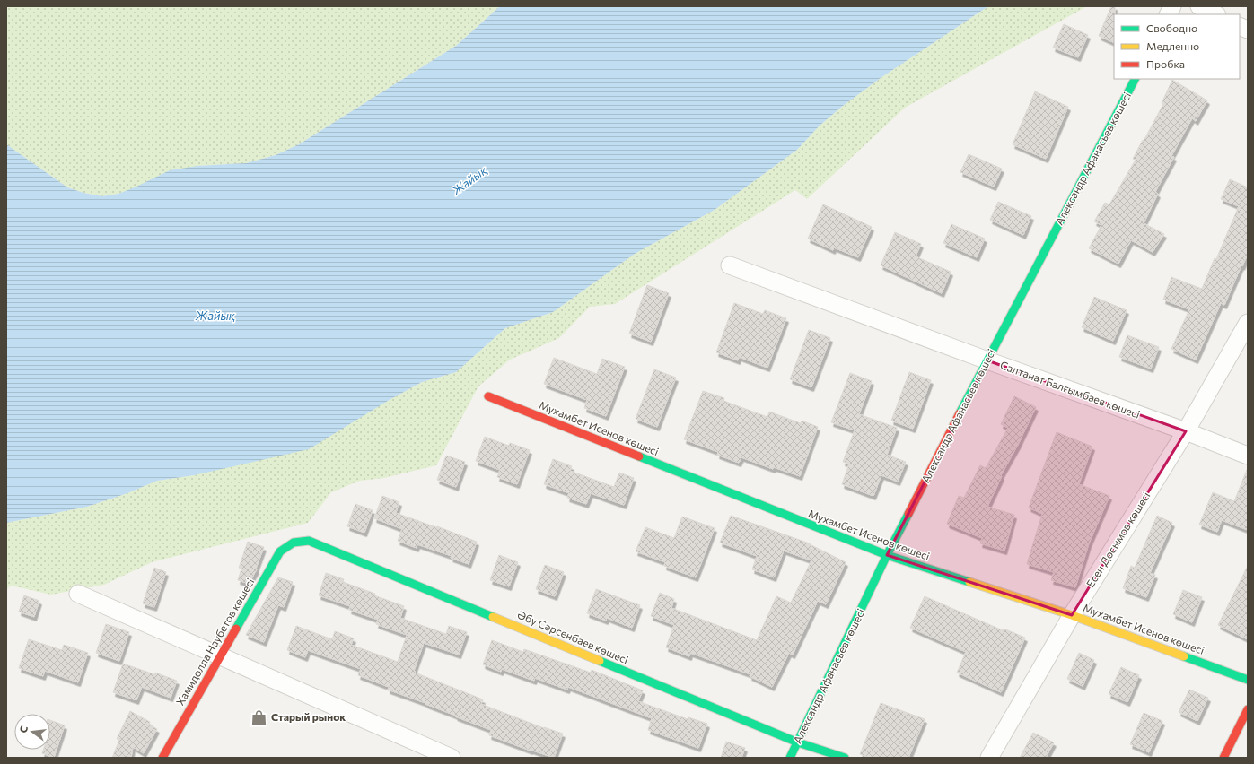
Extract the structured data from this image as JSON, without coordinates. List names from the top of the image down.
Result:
{
  "streets": {
    "street": [
      "Александр Афанасьев көшесі",
      "Салтанат Балғымбаев көшесі",
      "Мухамбет Исенов көшесі",
      "Есен Досымов көшесі",
      "Әбу Сәрсенбаев көшесі",
      "Хамидолла Наубетов көшесі"
    ]
  },
  "crossings": [
    ["Александр Афанасьев көшесі", "Салтанат Балғымбаев көшесі"],
    ["Александр Афанасьев көшесі", "Мухамбет Исенов көшесі"],
    ["Александр Афанасьев көшесі", "Әбу Сәрсенбаев көшесі"],
    ["Салтанат Балғымбаев көшесі", "Есен Досымов көшесі"],
    ["Мухамбет Исенов көшесі", "Есен Досымов көшесі"],
    ["Әбу Сәрсенбаев көшесі", "Хамидолла Наубетов көшесі"]
  ],
  "water": ["Жайық"],
  "places": {
    "shop": ["Старый рынок"]
  },
  "legend": ["Свободно", "Медленно", "Пробка"],
  "north": "left"
}
